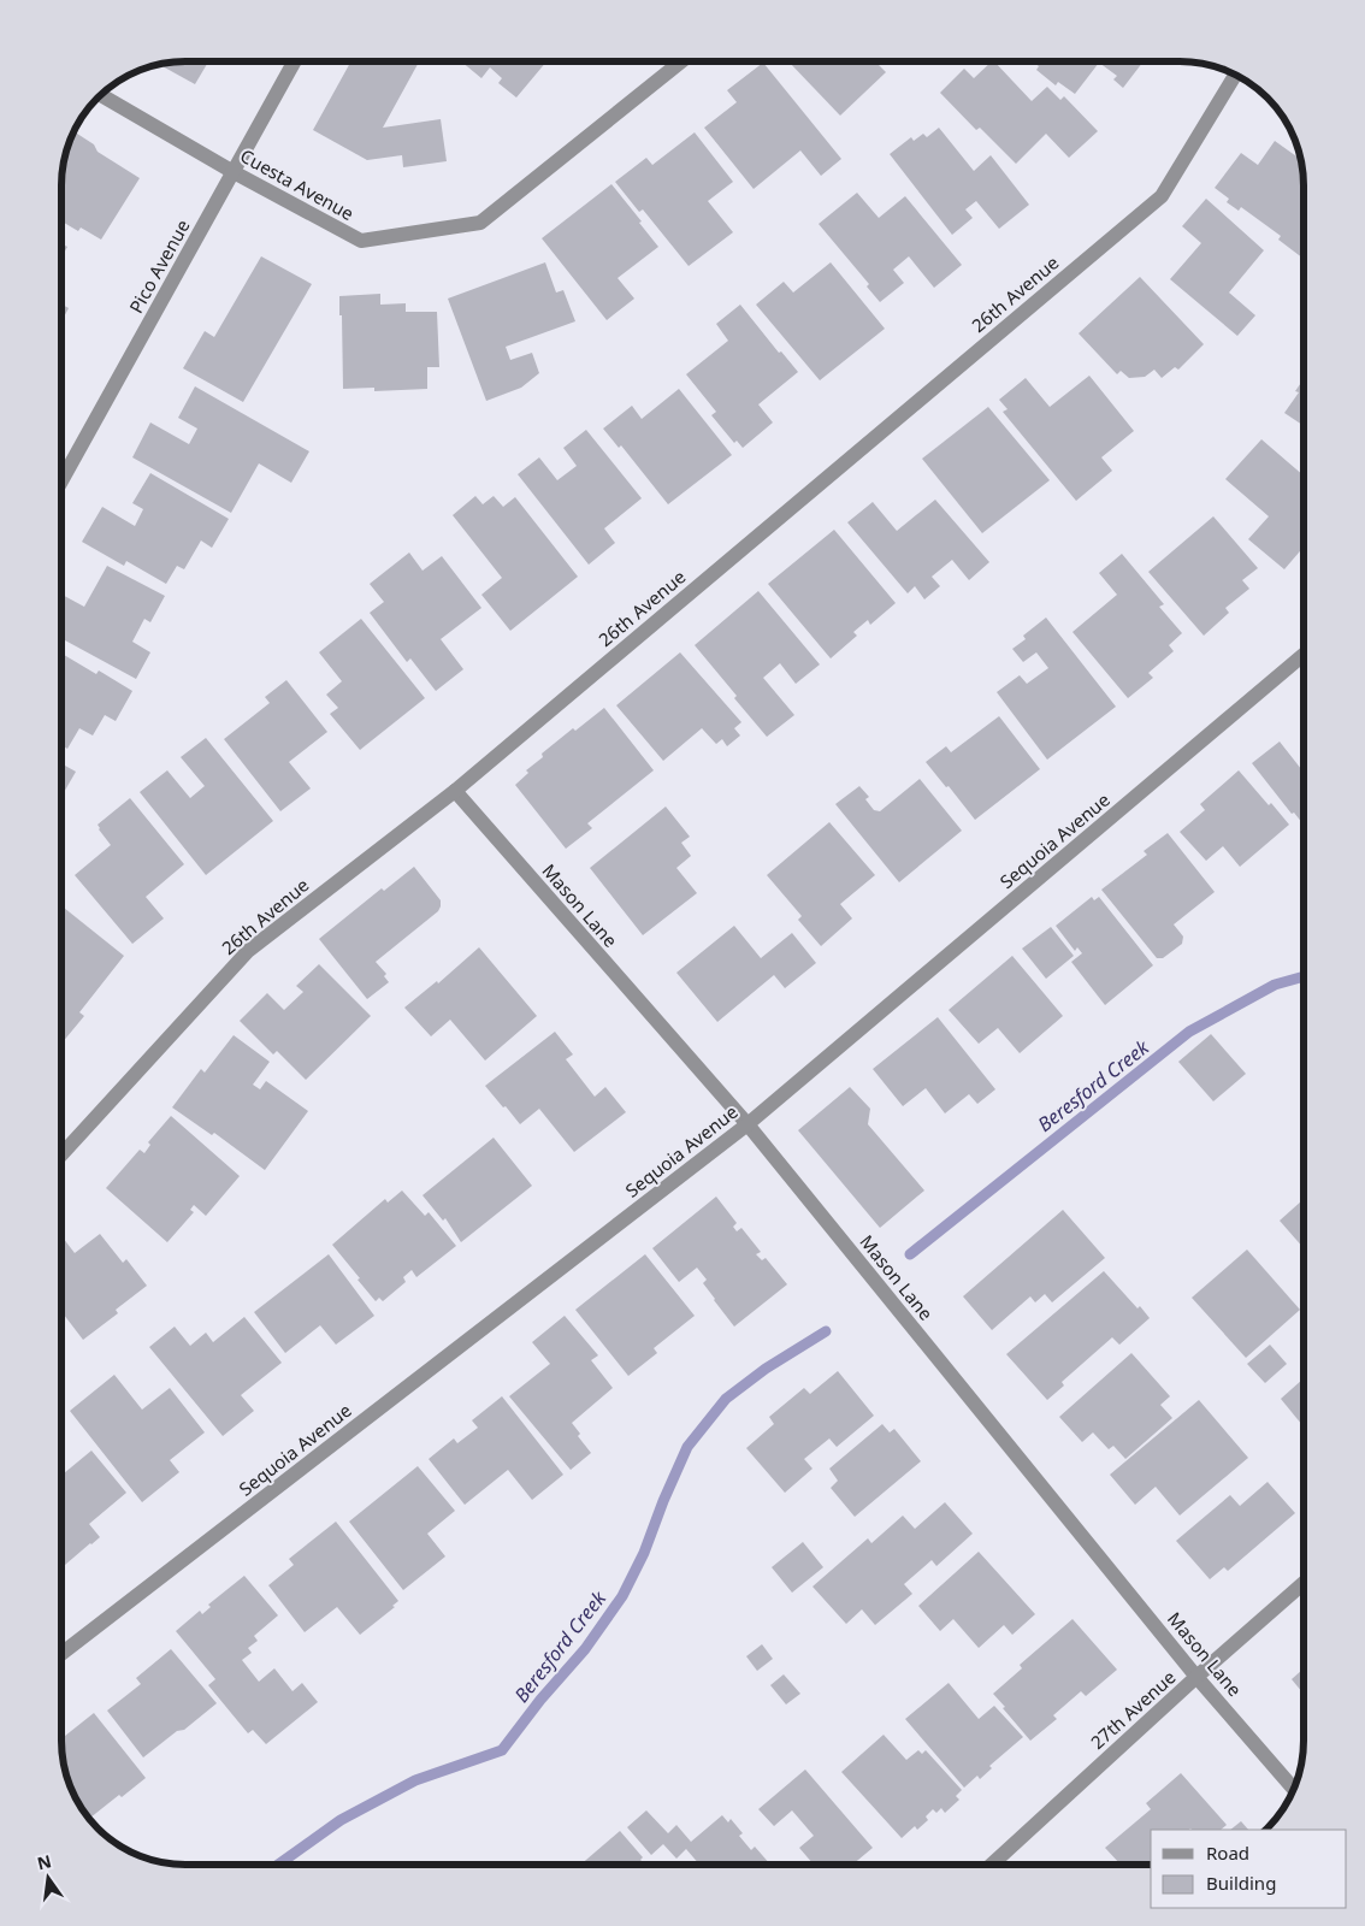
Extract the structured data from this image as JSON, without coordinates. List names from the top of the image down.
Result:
{
  "streets": {
    "street": [
      "Cuesta Avenue",
      "Pico Avenue",
      "26th Avenue",
      "Sequoia Avenue",
      "Mason Lane",
      "27th Avenue"
    ]
  },
  "crossings": [
    ["Cuesta Avenue", "Pico Avenue"],
    ["26th Avenue", "Mason Lane"],
    ["Sequoia Avenue", "Mason Lane"],
    ["Mason Lane", "27th Avenue"]
  ],
  "water": ["Beresford Creek"],
  "legend": ["Road", "Building"],
  "north": "top"
}
